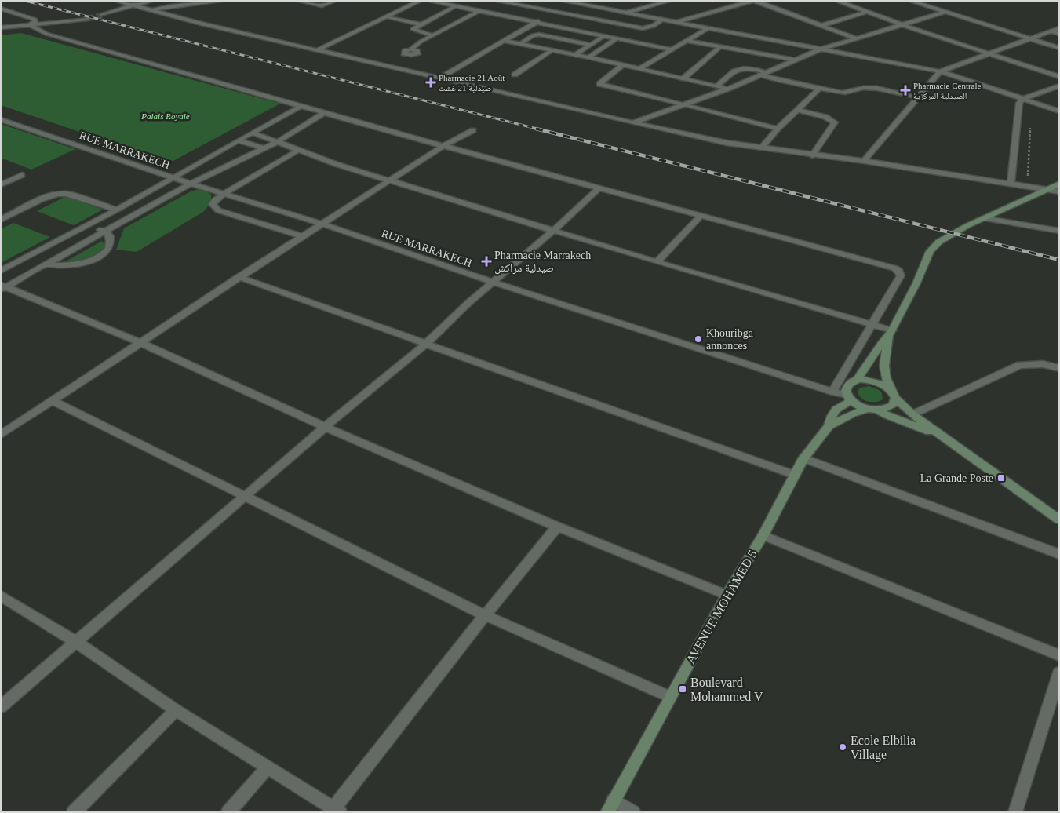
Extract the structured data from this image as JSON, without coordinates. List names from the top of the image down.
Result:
{
  "streets": {
    "main road": ["AVENUE MOHAMED 5"],
    "street": ["RUE MARRAKECH"]
  },
  "crossings": [
    ["RUE MARRAKECH", "AVENUE MOHAMED 5"]
  ],
  "parks": ["Palais Royale"],
  "places": {
    "health": ["Pharmacie 21 Août صيدلية 21 غشت", "Pharmacie Centrale الصيدلية المركزية", "Pharmacie Marrakech صيدلية مراكش"],
    "other": ["Khouribga annonces", "Ecole Elbilia Village"],
    "transit": ["La Grande Poste", "Boulevard Mohammed V"]
  }
}
